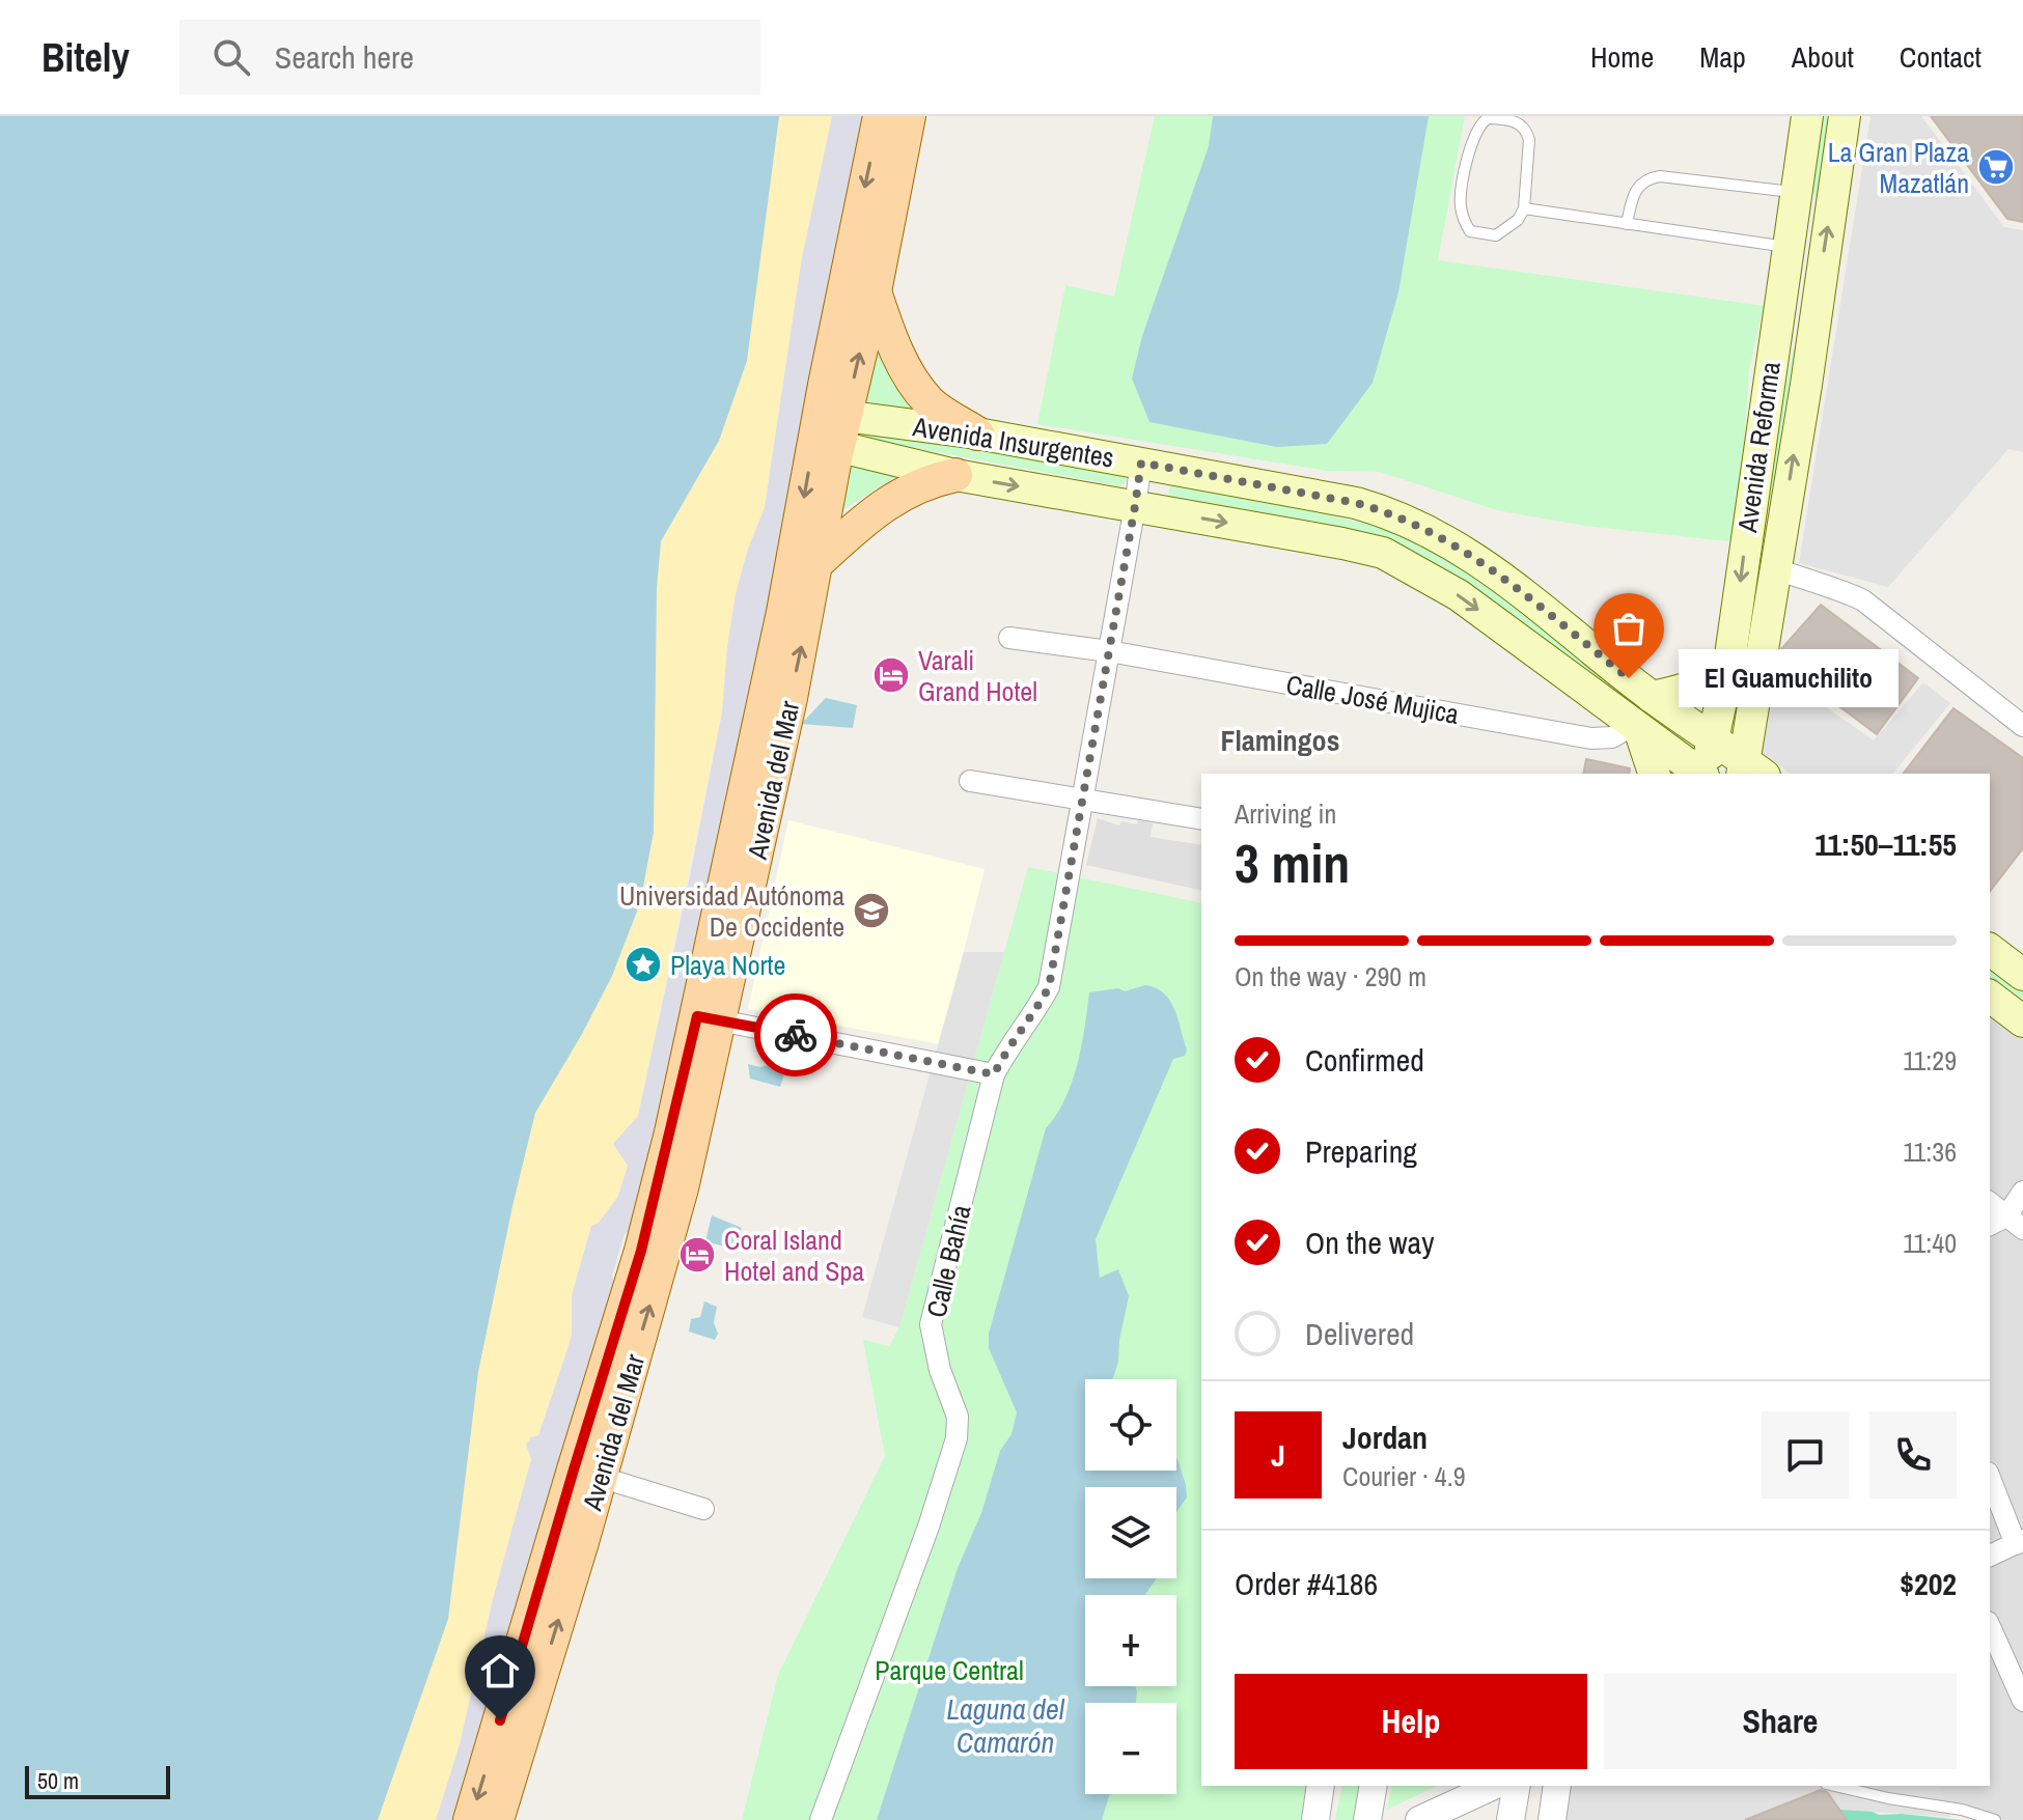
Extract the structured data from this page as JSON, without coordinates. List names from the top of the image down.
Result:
{
  "streets": {
    "main road": ["Avenida Insurgentes", "Avenida Reforma", "Avenida del Mar"],
    "street": ["Calle José Mujica", "Calle Bahía"]
  },
  "crossings": [
    ["Avenida Insurgentes", "Avenida Reforma"],
    ["Avenida Insurgentes", "Calle José Mujica"],
    ["Avenida Insurgentes", "Avenida del Mar"],
    ["Avenida Insurgentes", "Calle Bahía"],
    ["Calle José Mujica", "Calle Bahía"]
  ],
  "districts": ["Flamingos"],
  "water": ["Laguna del Camarón"],
  "parks": ["Parque Central"],
  "places": {
    "supermarket": ["La Gran Plaza Mazatlán"],
    "hotel": ["Varali Grand Hotel", "Coral Island Hotel and Spa"],
    "other": ["El Guamuchilito"],
    "school or university": ["Universidad Autónoma De Occidente"],
    "place": ["Playa Norte"]
  },
  "scale_bar": "50 m",
  "page": {
    "header": "Bitely",
    "search": "Search here",
    "nav": [
      "Home",
      "Map",
      "About",
      "Contact"
    ],
    "bubble": "El Guamuchilito",
    "heading": ["3 min", "Arriving in", "11:50–11:55"],
    "panel": [
      "Jordan",
      "Courier · 4.9",
      "Order #4186",
      "$202"
    ],
    "bar": "On the way · 290 m",
    "list": [
      ["Confirmed", "11:29"],
      ["Preparing", "11:36"],
      ["On the way", "11:40"],
      "Delivered"
    ],
    "map_buttons": ["+", "−"],
    "round": "J",
    "buttons": ["Help", "Share"],
    "scale": "50 m"
  }
}
